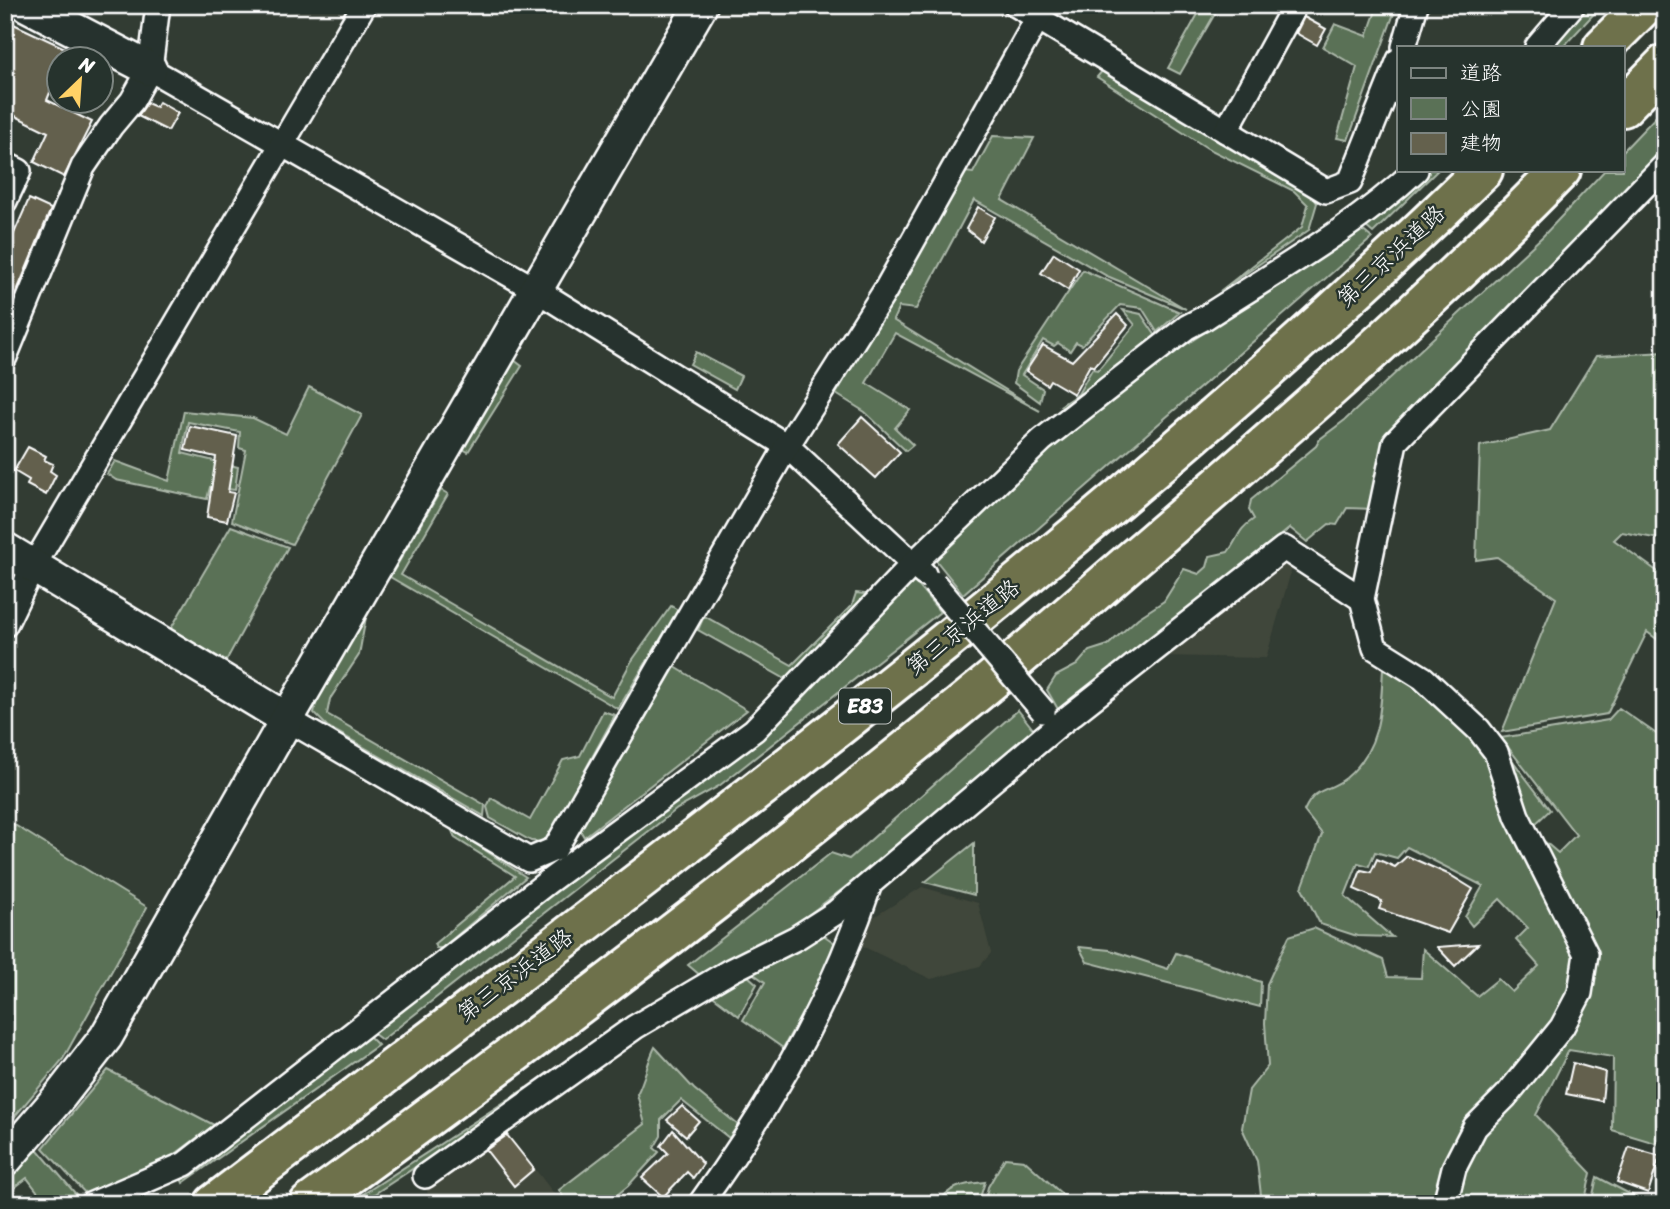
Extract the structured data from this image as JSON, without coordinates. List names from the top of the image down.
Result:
{
  "streets": {
    "highway": ["第三京浜道路", "E83"]
  },
  "legend": ["道路", "公園", "建物"],
  "north": "top right"
}
